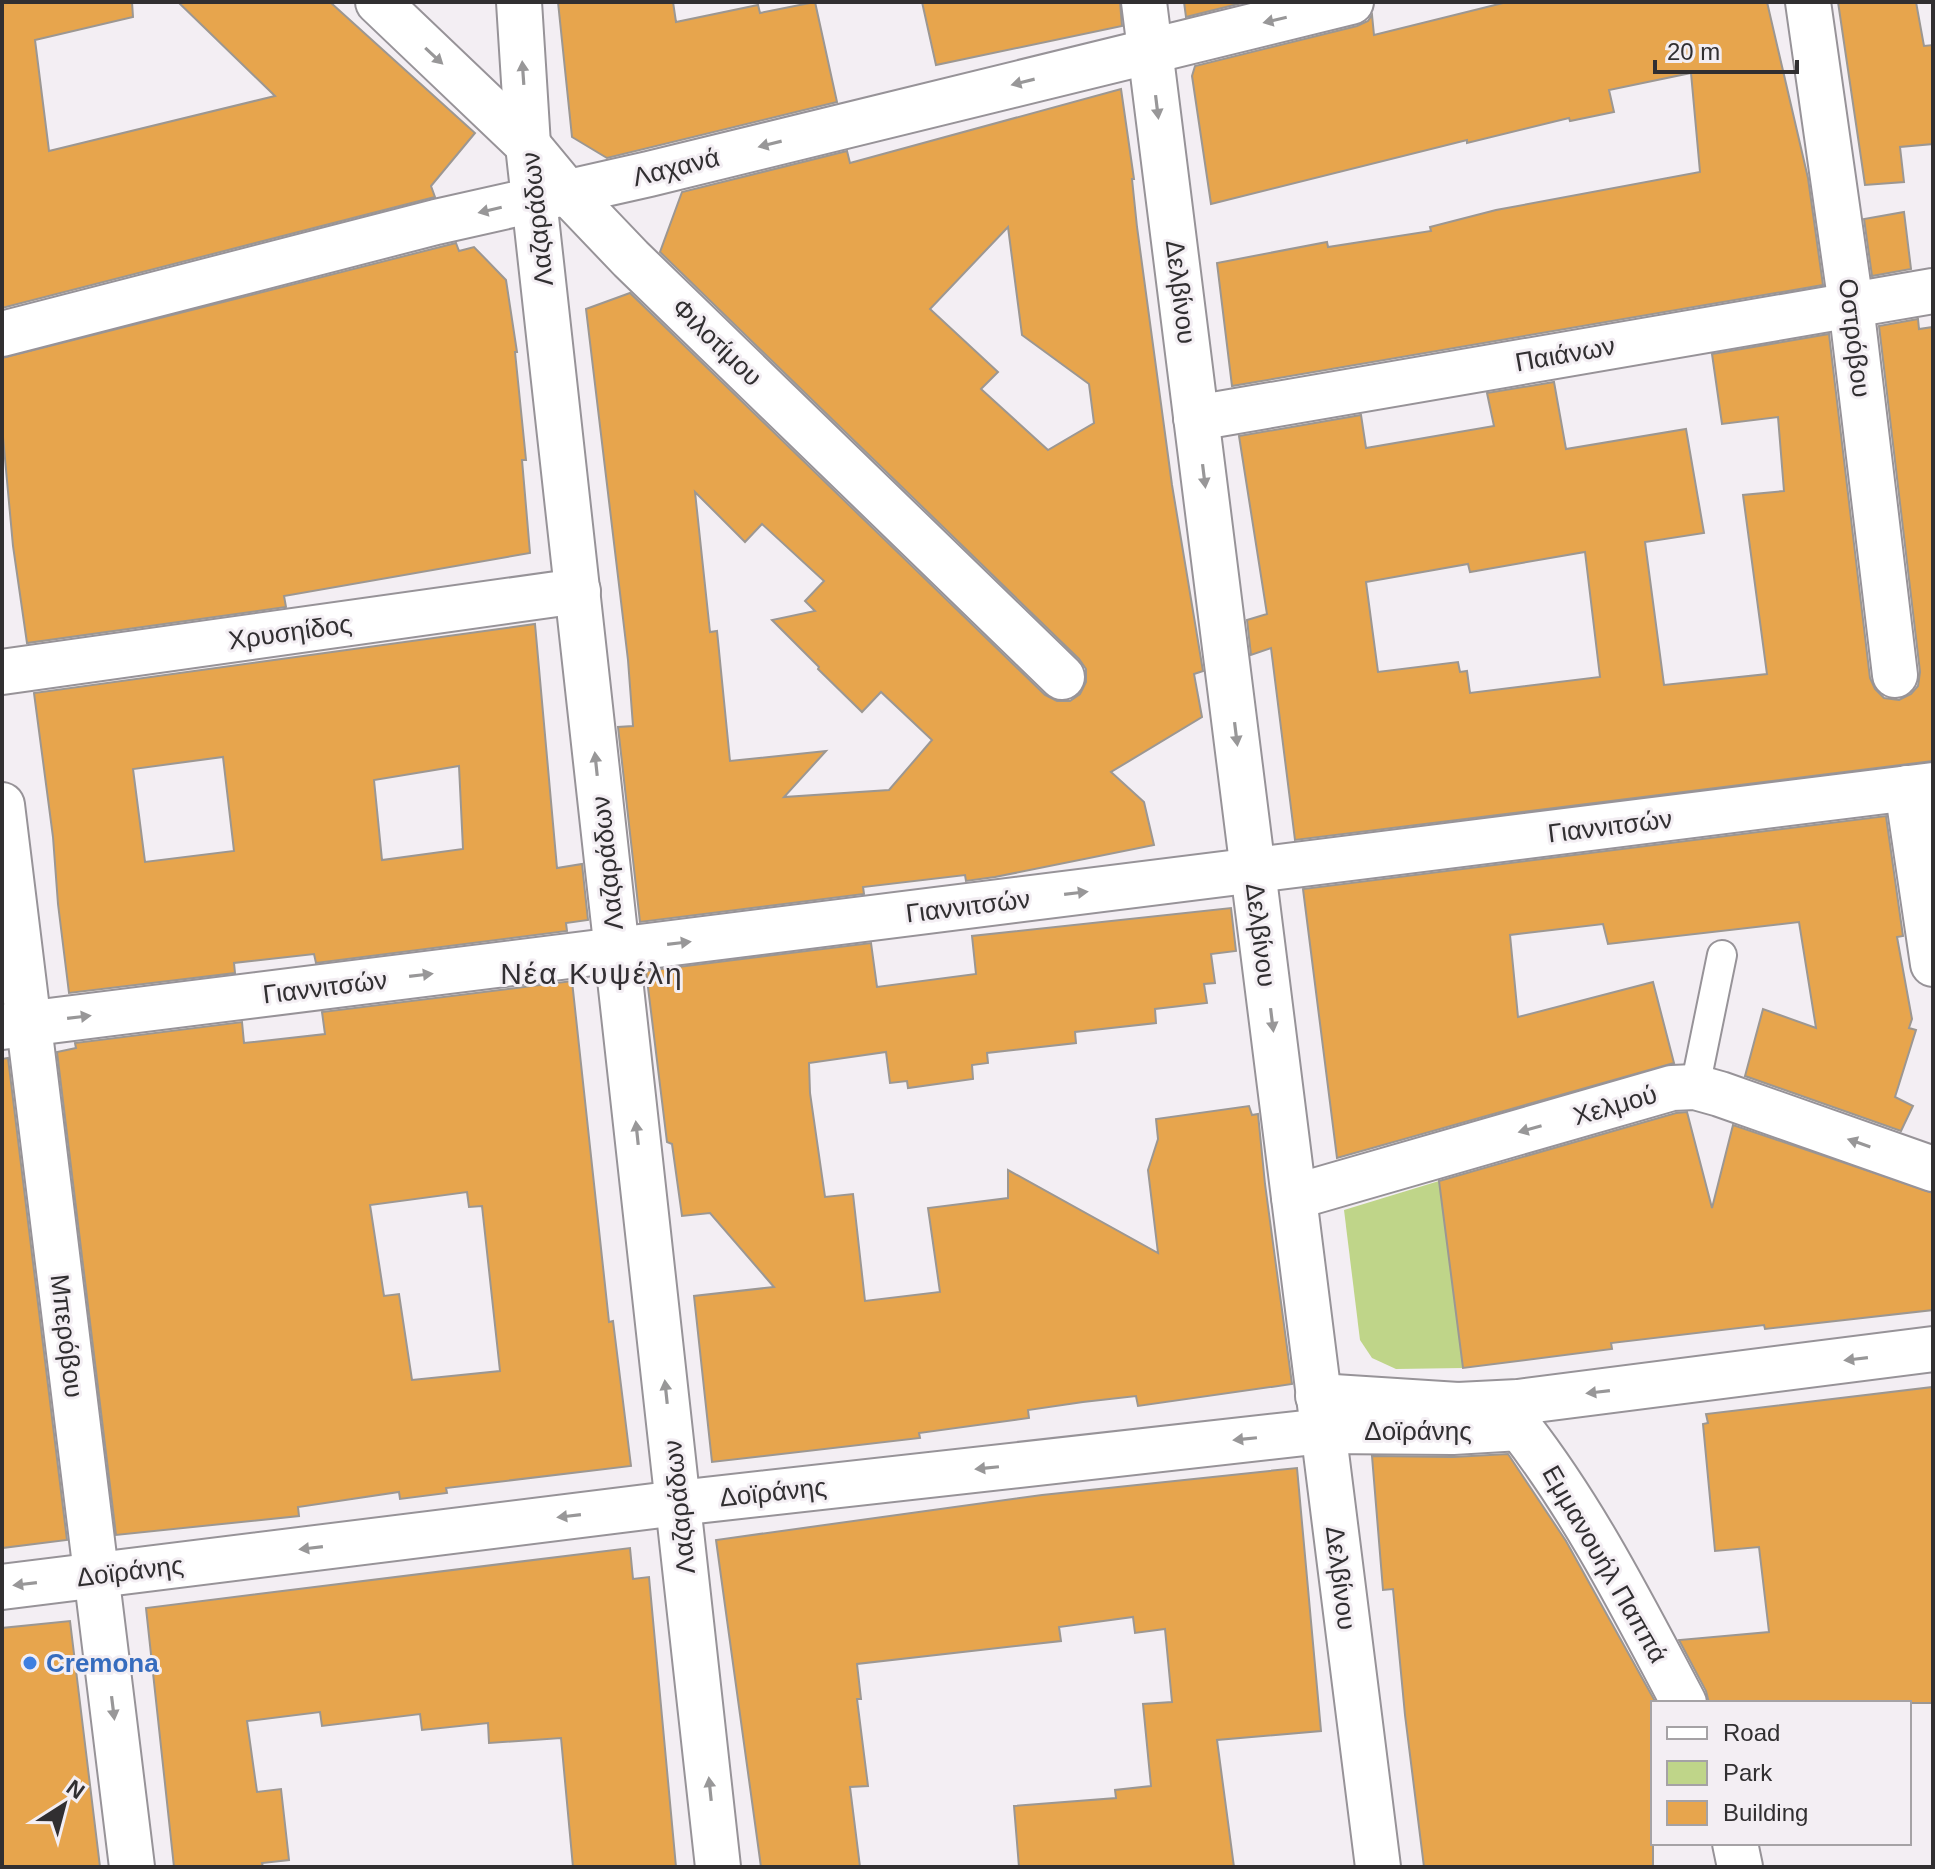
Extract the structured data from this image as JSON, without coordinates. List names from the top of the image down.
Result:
{
  "streets": {
    "street": [
      "Λαχανά",
      "Λαζαράδων",
      "Δελβίνου",
      "Οστρόβου",
      "Φιλοτίμου",
      "Παιάνων",
      "Χρυσηίδος",
      "Γιαννιτσών",
      "Χελμού",
      "Μπερόβου",
      "Δοϊράνης",
      "Εμμανουήλ Παππά"
    ]
  },
  "crossings": [
    ["Λαχανά", "Λαζαράδων"],
    ["Λαχανά", "Δελβίνου"],
    ["Λαχανά", "Φιλοτίμου"],
    ["Λαζαράδων", "Φιλοτίμου"],
    ["Λαζαράδων", "Χρυσηίδος"],
    ["Λαζαράδων", "Γιαννιτσών"],
    ["Λαζαράδων", "Δοϊράνης"],
    ["Δελβίνου", "Παιάνων"],
    ["Δελβίνου", "Γιαννιτσών"],
    ["Δελβίνου", "Χελμού"],
    ["Δελβίνου", "Δοϊράνης"],
    ["Οστρόβου", "Παιάνων"],
    ["Γιαννιτσών", "Μπερόβου"],
    ["Μπερόβου", "Δοϊράνης"],
    ["Δοϊράνης", "Εμμανουήλ Παππά"]
  ],
  "one_way": [
    "Λαχανά",
    "Λαζαράδων",
    "Δελβίνου",
    "Γιαννιτσών",
    "Χελμού",
    "Δοϊράνης"
  ],
  "districts": ["Νέα Κυψέλη"],
  "places": ["Cremona"],
  "legend": ["Road", "Park", "Building"],
  "scale_bar": "20 m",
  "north": "top right"
}
